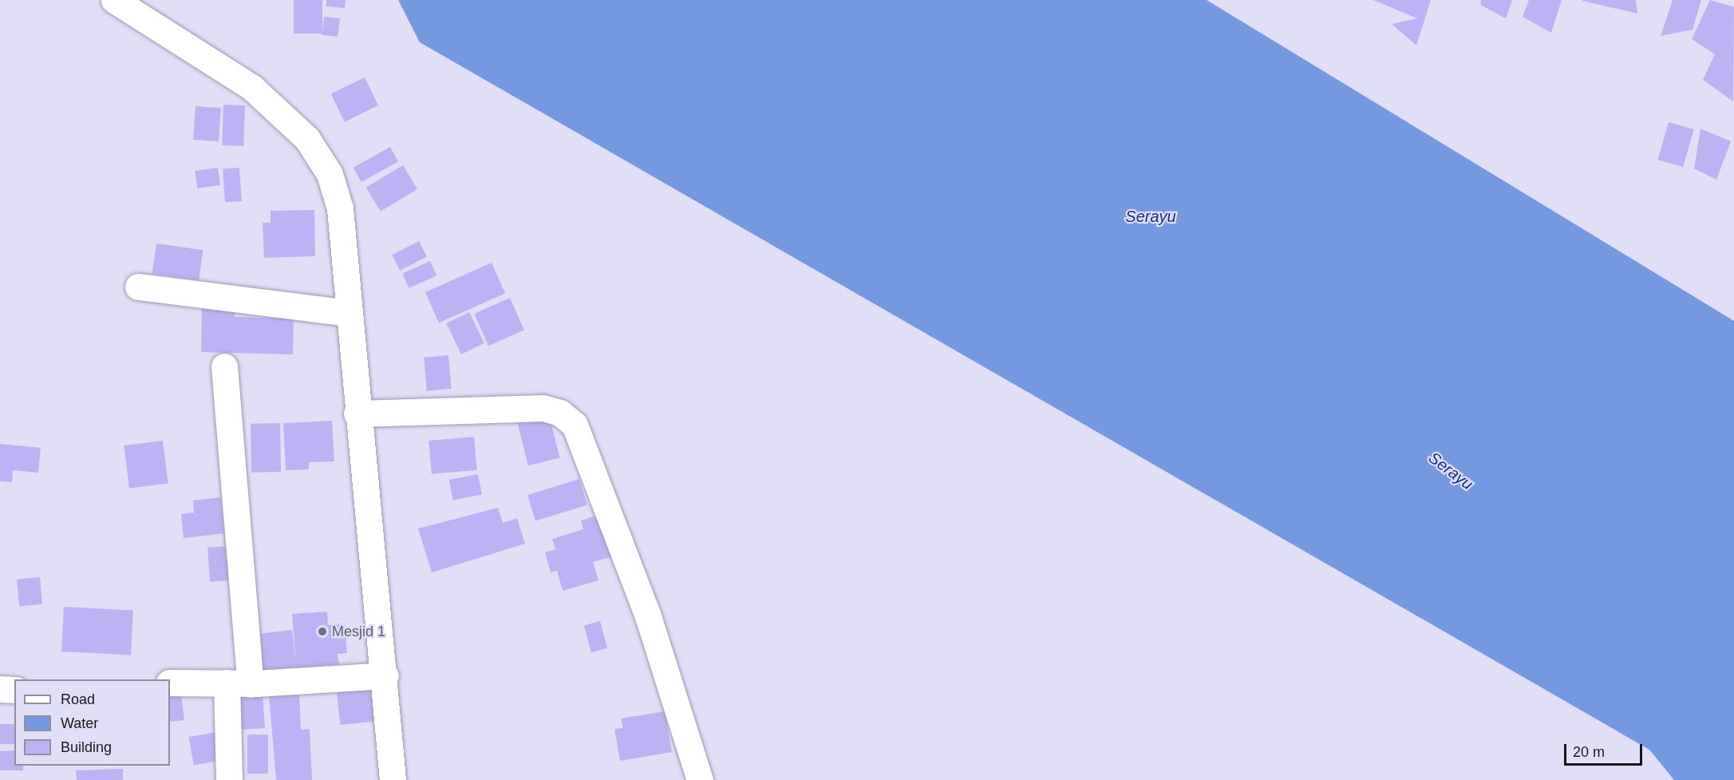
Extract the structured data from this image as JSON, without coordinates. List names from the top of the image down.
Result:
{
  "water": ["Serayu"],
  "places": ["Mesjid 1"],
  "legend": ["Road", "Water", "Building"],
  "scale_bar": "20 m"
}
